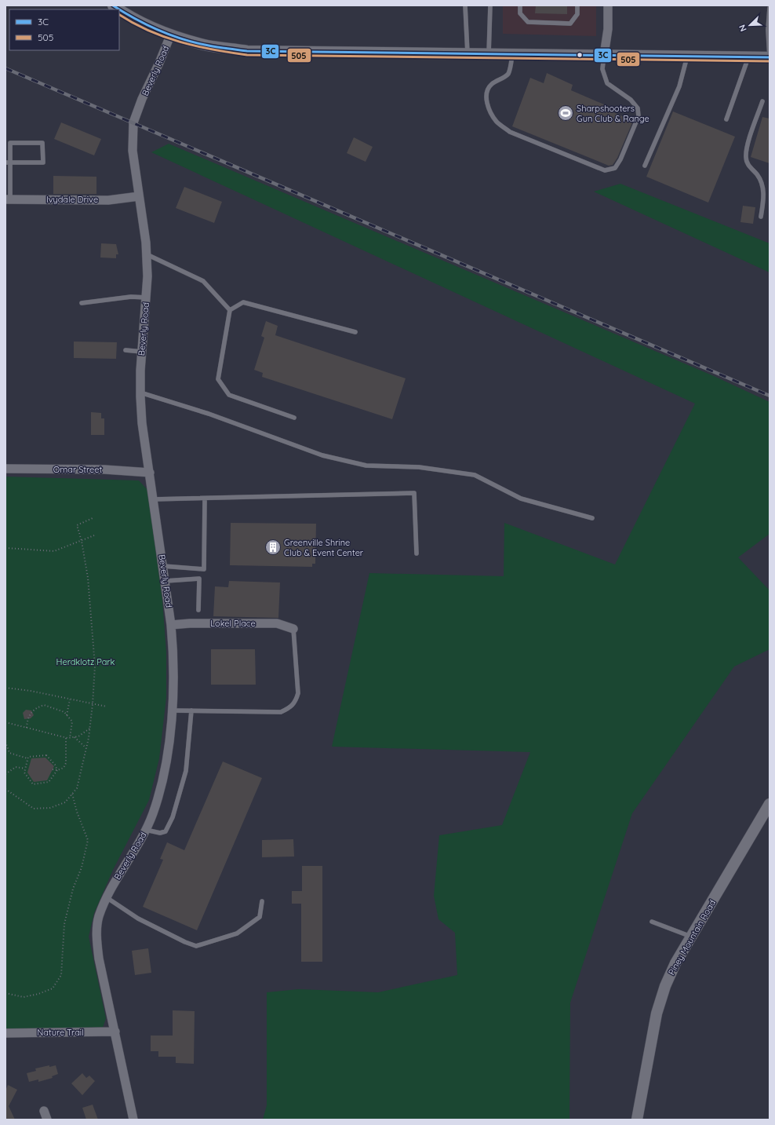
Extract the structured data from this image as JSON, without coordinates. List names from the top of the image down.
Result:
{
  "streets": {
    "street": [
      "Beverly Road",
      "Ivydale Drive",
      "Omar Street",
      "Lokel Place",
      "Piney Mountain Road",
      "Nature Trail"
    ]
  },
  "crossings": [
    ["Beverly Road", "Ivydale Drive"],
    ["Beverly Road", "Omar Street"],
    ["Beverly Road", "Lokel Place"],
    ["Beverly Road", "Nature Trail"]
  ],
  "parks": ["Herdklotz Park"],
  "places": {
    "sports": ["Sharpshooters Gun Club & Range"],
    "building": ["Greenville Shrine Club & Event Center"]
  },
  "lines": ["transit line 3C", "transit line 505"],
  "legend": ["3C", "505"],
  "north": "bottom left"
}
